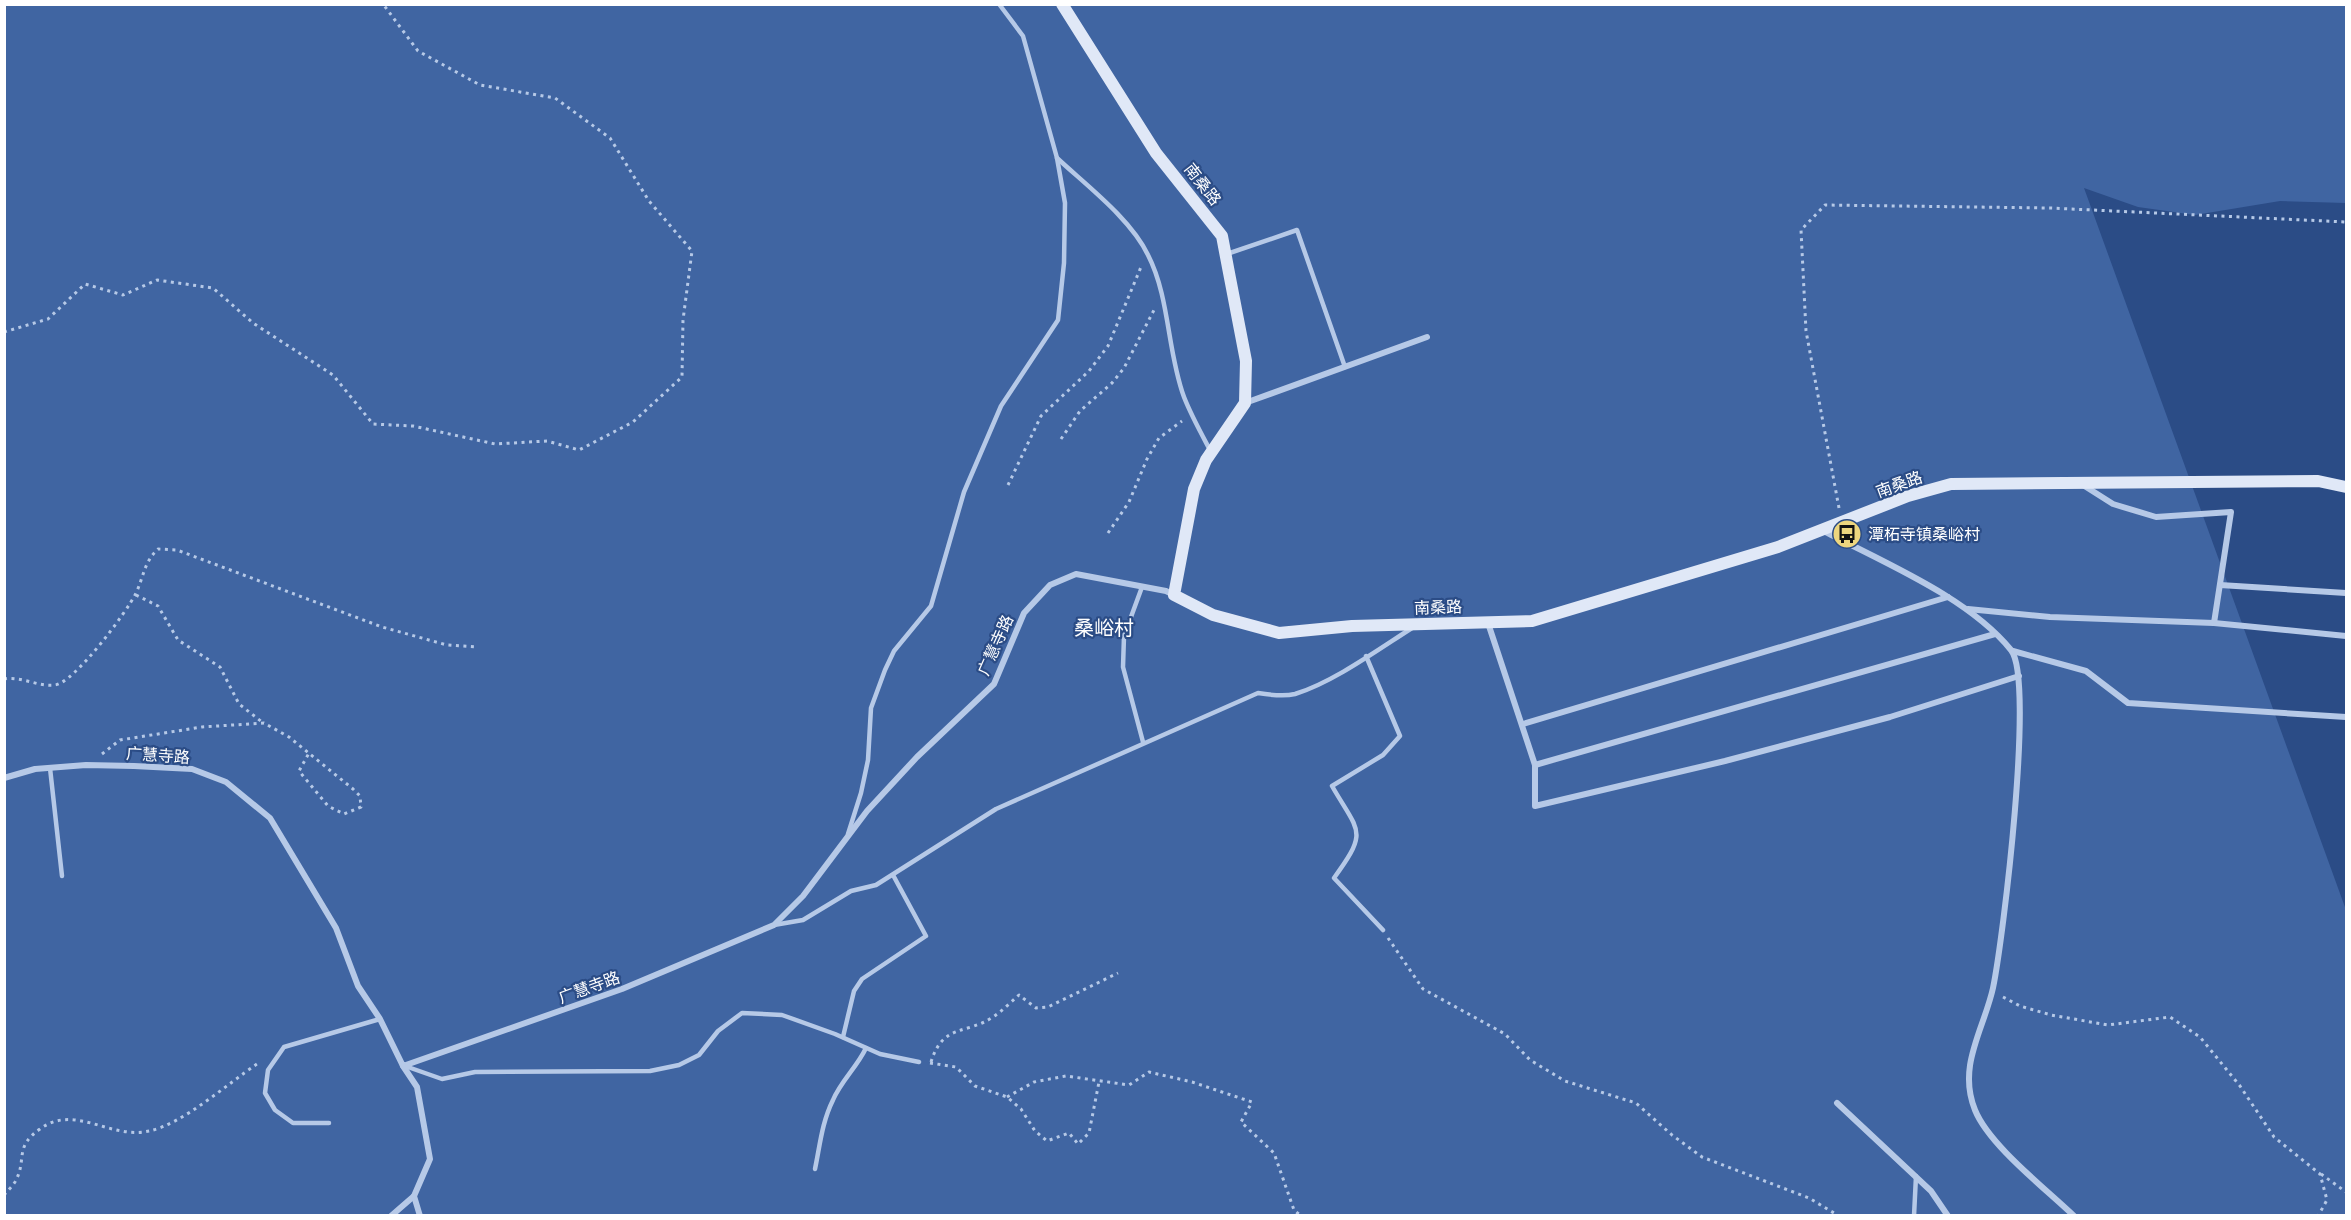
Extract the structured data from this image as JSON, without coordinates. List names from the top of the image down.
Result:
{
  "streets": {
    "street": ["南桑路", "广慧寺路"]
  },
  "crossings": [
    ["南桑路", "广慧寺路"]
  ],
  "districts": ["桑峪村"],
  "places": {
    "bus stop": ["潭柘寺镇桑峪村"]
  }
}
